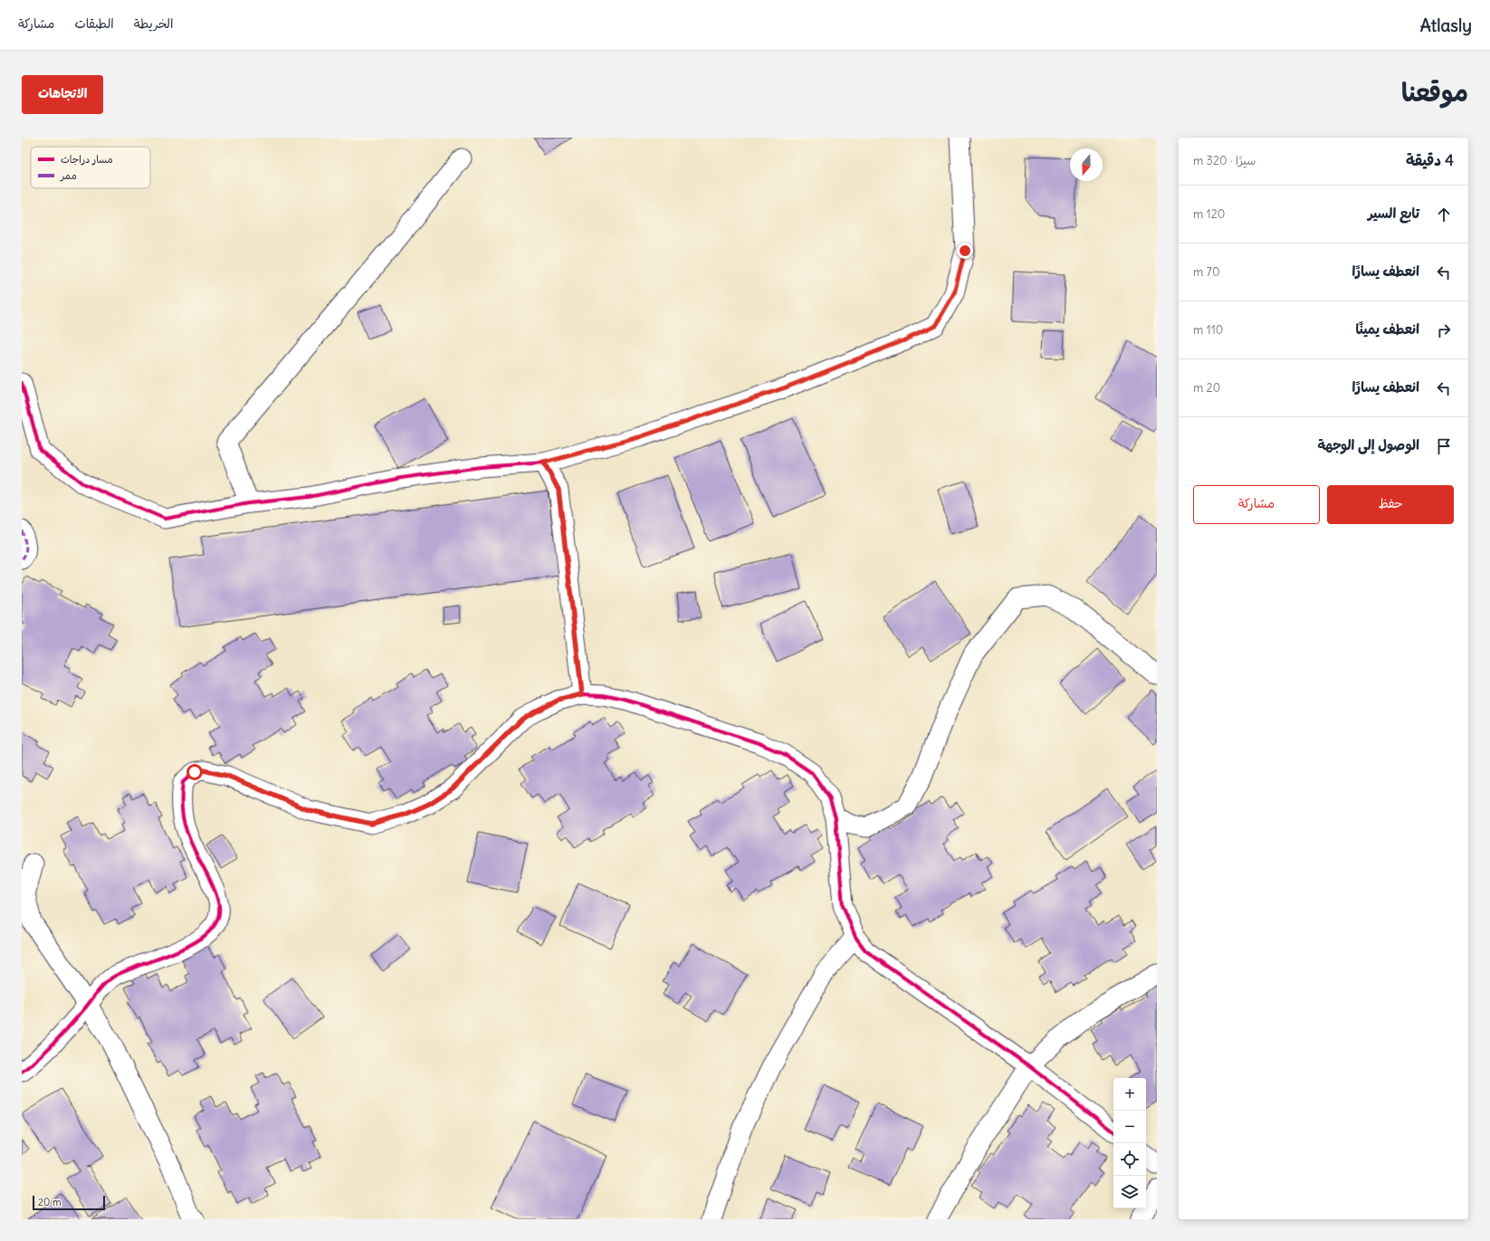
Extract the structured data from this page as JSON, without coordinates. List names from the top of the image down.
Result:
{
  "legend": ["مسار دراجات", "ممر"],
  "scale_bar": "20 m",
  "north": "bottom",
  "page": {
    "header": "Atlasly",
    "nav": ["الخريطة", "الطبقات", "مشاركة"],
    "title": "موقعنا",
    "buttons": [
      "الاتجاهات",
      ["حفظ", "مشاركة"]
    ],
    "heading": ["4 دقيقة", "سيرًا · 320 m"],
    "list": [
      ["تابع السير", "120 m"],
      ["انعطف يسارًا", "70 m"],
      ["انعطف يمينًا", "110 m"],
      ["انعطف يسارًا", "20 m"],
      "الوصول إلى الوجهة"
    ],
    "map_buttons": ["+", "−"],
    "scale": "20 m"
  }
}
